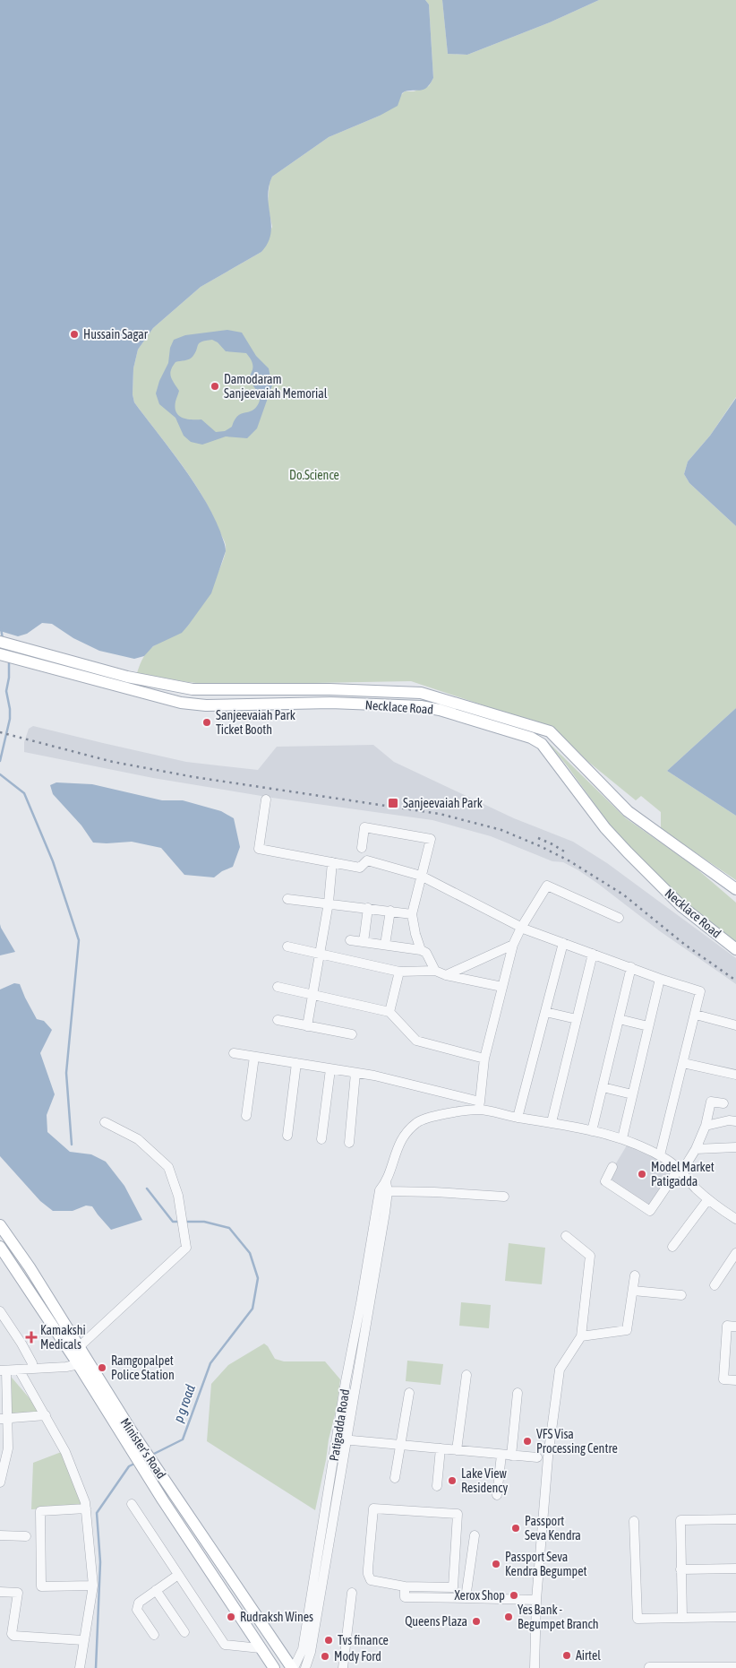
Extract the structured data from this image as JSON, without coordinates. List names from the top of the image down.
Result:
{
  "streets": {
    "main road": ["Necklace Road", "Minister's Road"],
    "street": ["Patigadda Road"]
  },
  "crossings": [
    ["Patigadda Road", "Minister's Road"]
  ],
  "water": ["p g road"],
  "parks": ["Do.Science"],
  "places": {
    "other": [
      "Hussain Sagar",
      "Damodaram Sanjeevaiah Memorial",
      "Sanjeevaiah Park Ticket Booth",
      "Model Market Patigadda",
      "Ramgopalpet Police Station",
      "VFS Visa Processing Centre",
      "Lake View Residency",
      "Passport Seva Kendra",
      "Passport Seva Kendra Begumpet",
      "Xerox Shop",
      "Rudraksh Wines",
      "Yes Bank - Begumpet Branch",
      "Queens Plaza",
      "Tvs finance",
      "Airtel",
      "Mody Ford"
    ],
    "transit": ["Sanjeevaiah Park"],
    "health": ["Kamakshi Medicals"]
  }
}
